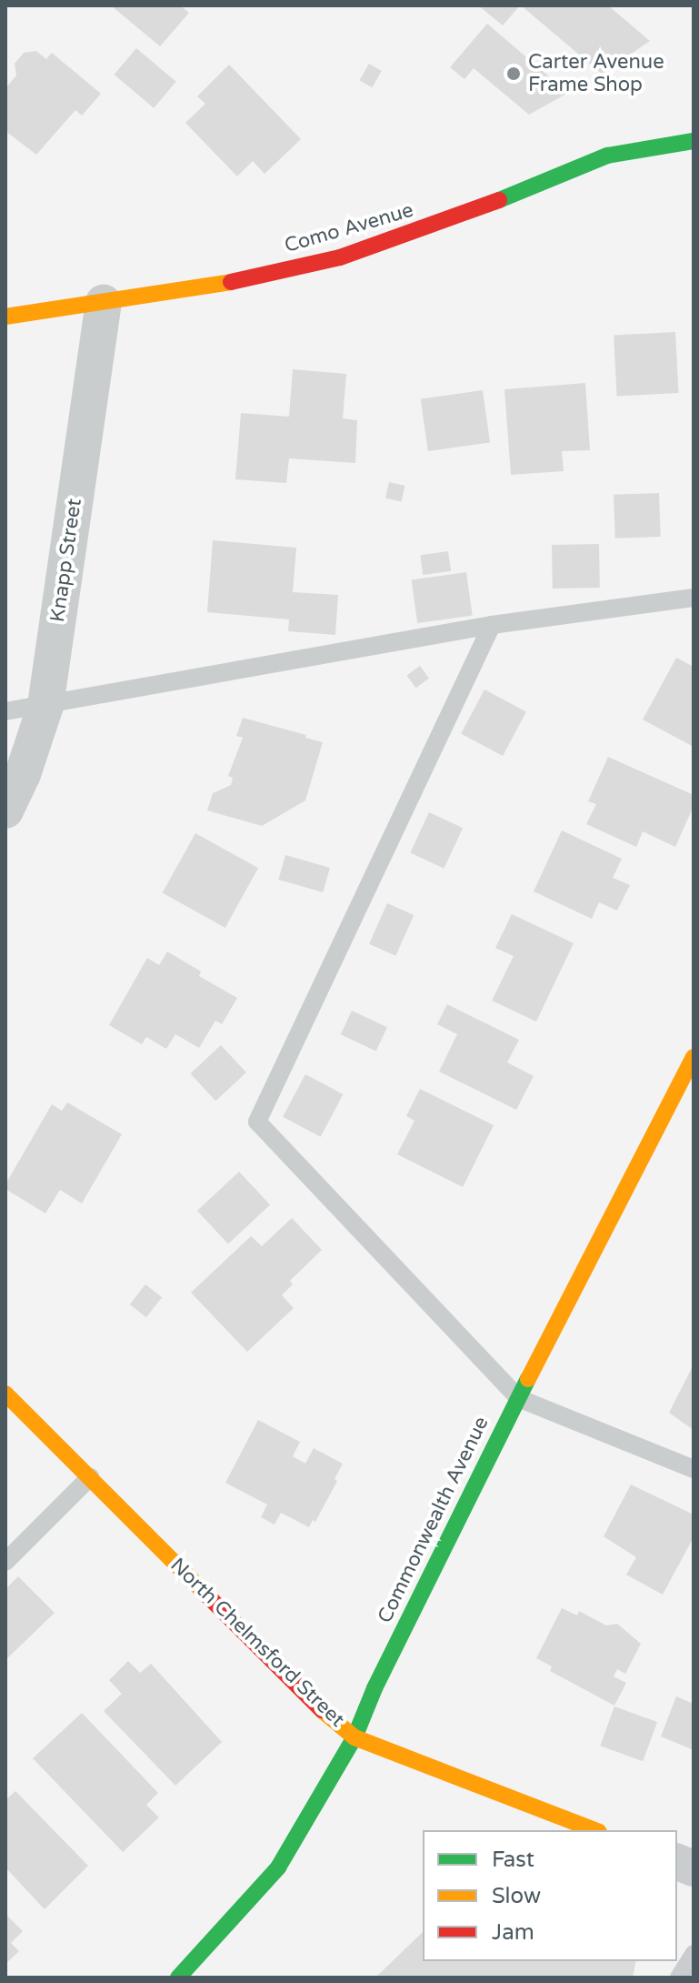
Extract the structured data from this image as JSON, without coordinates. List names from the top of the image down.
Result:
{
  "streets": {
    "street": [
      "Como Avenue",
      "Knapp Street",
      "Commonwealth Avenue",
      "North Chelmsford Street"
    ]
  },
  "crossings": [
    ["Como Avenue", "Knapp Street"],
    ["Commonwealth Avenue", "North Chelmsford Street"]
  ],
  "places": ["Carter Avenue Frame Shop"],
  "legend": ["Fast", "Slow", "Jam"]
}
